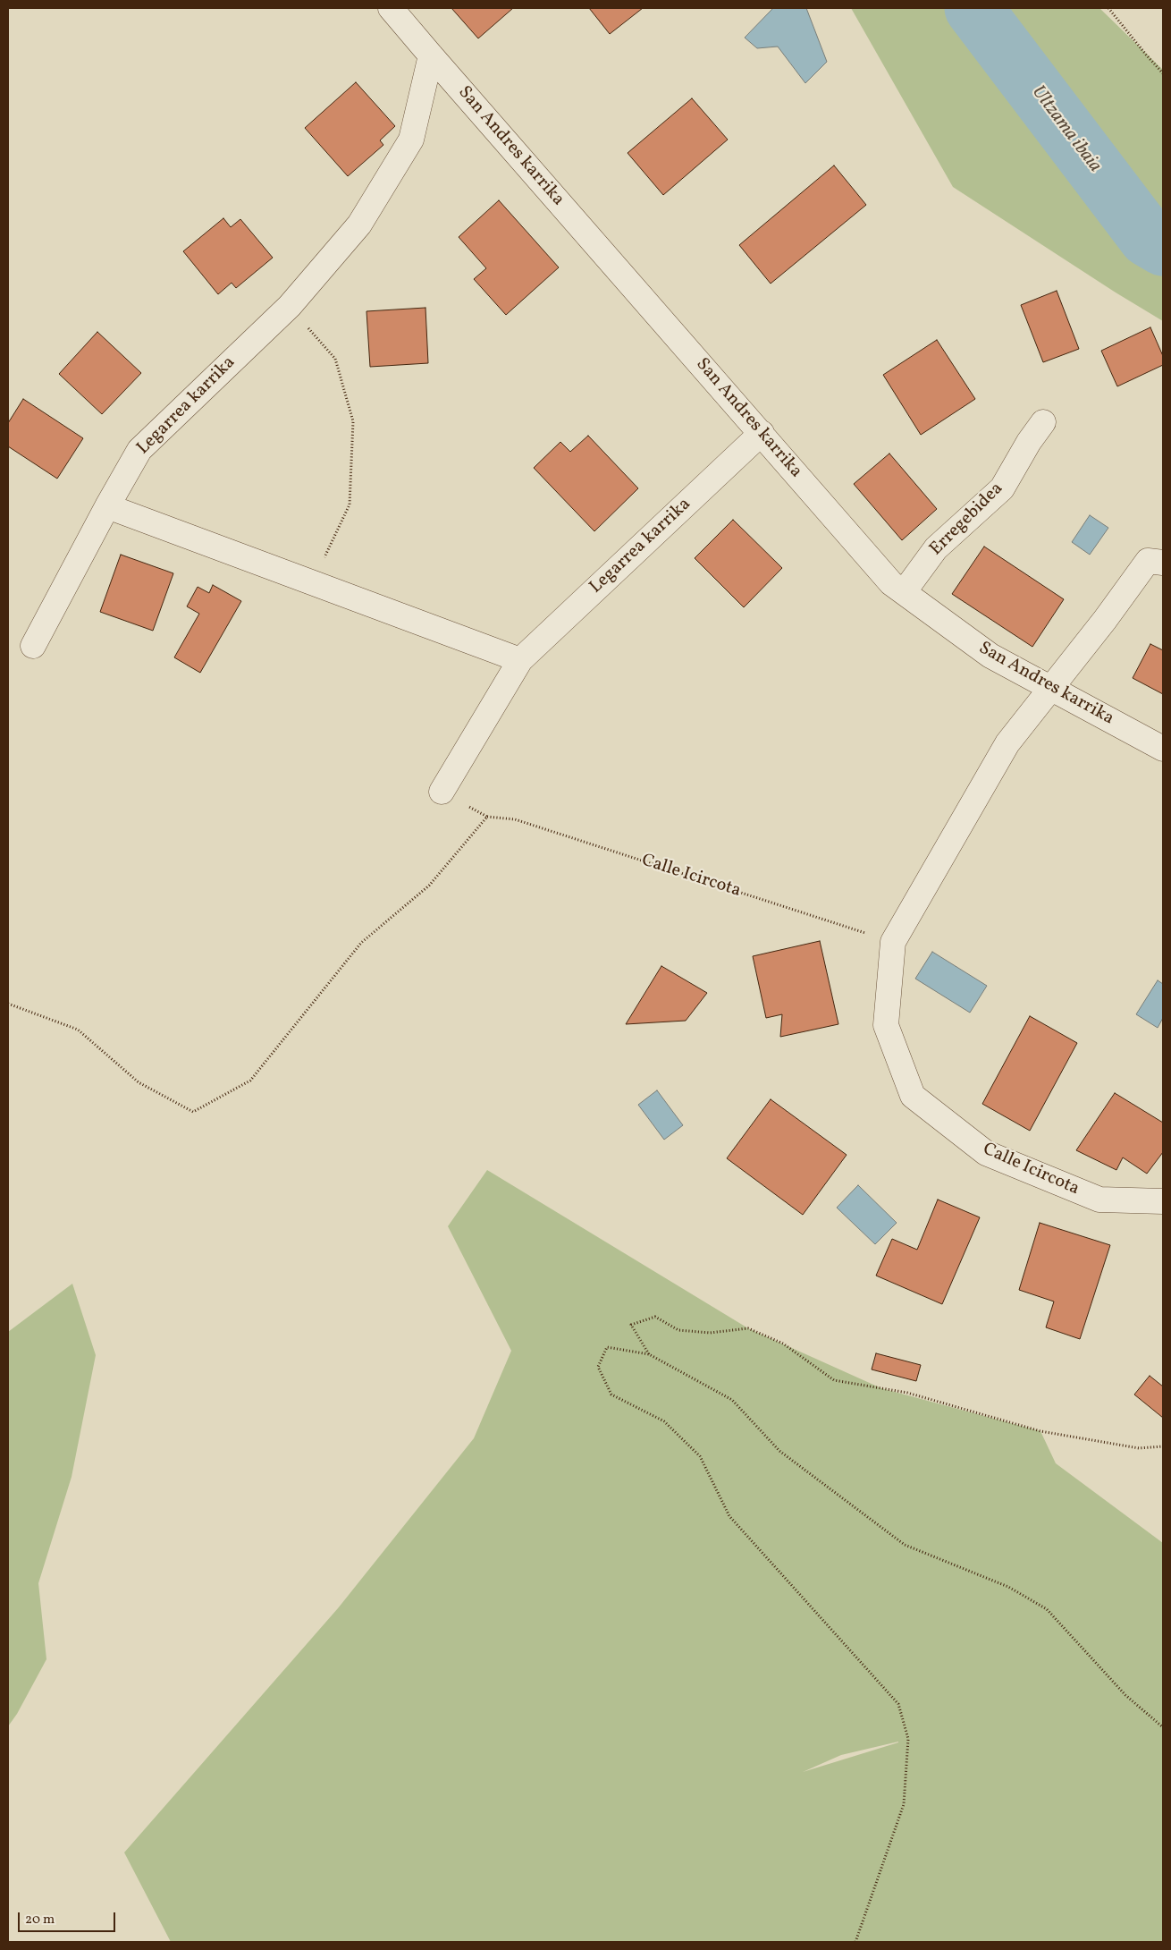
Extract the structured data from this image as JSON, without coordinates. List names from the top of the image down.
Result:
{
  "streets": {
    "street": [
      "San Andres karrika",
      "Legarrea karrika",
      "Erregebidea",
      "Calle Icircota"
    ]
  },
  "crossings": [
    ["San Andres karrika", "Legarrea karrika"],
    ["San Andres karrika", "Erregebidea"],
    ["San Andres karrika", "Calle Icircota"]
  ],
  "water": ["Ultzama ibaia"],
  "scale_bar": "20 m"
}
